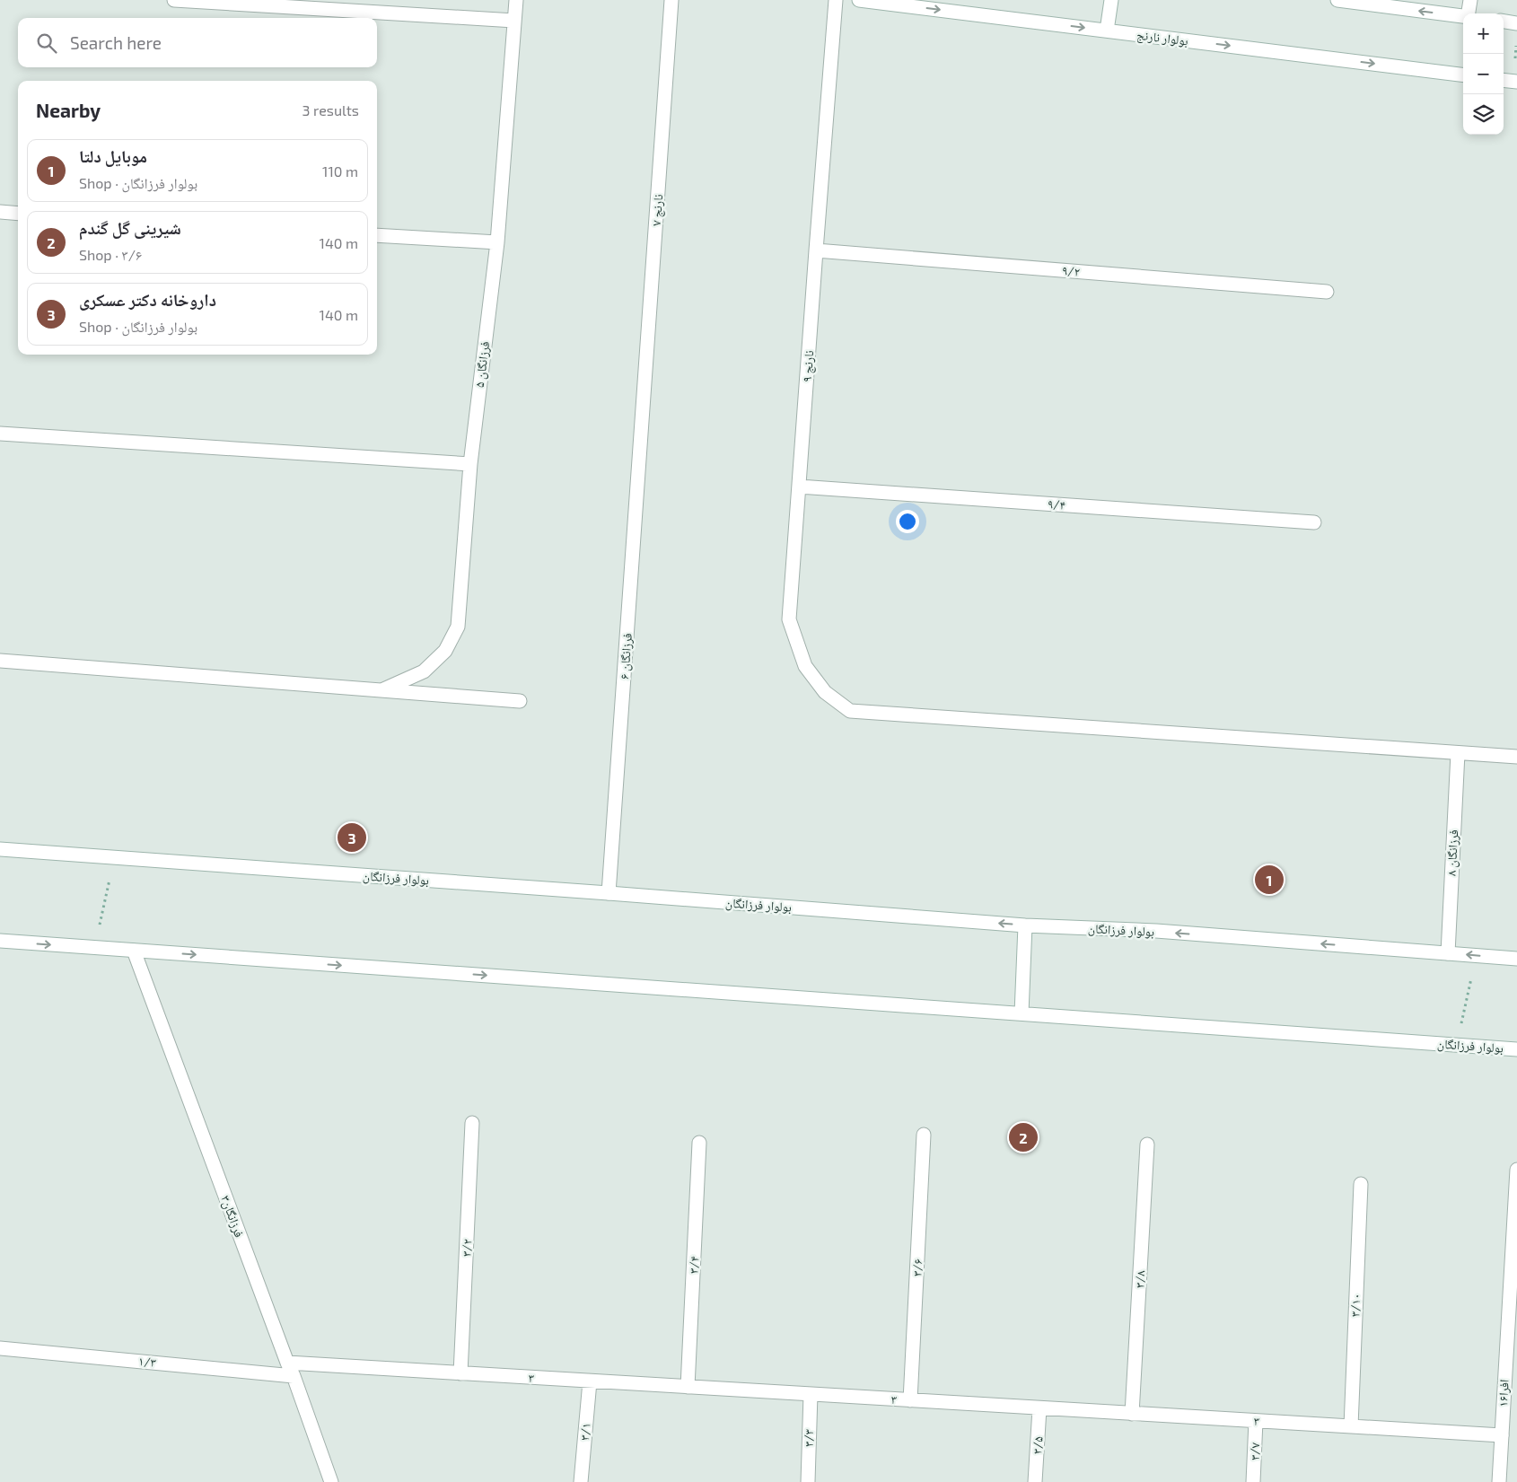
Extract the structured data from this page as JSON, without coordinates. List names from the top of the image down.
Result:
{
  "streets": {
    "street": [
      "بولوار نارنج",
      "نارنج ۷",
      "۹/۲",
      "فرزانگان ۵",
      "نارنج ۹",
      "۹/۴",
      "فرزانگان ۶",
      "فرزانگان ۸",
      "بولوار فرزانگان",
      "فرزانگان۳",
      "۳/۲",
      "۳/۴",
      "۳/۶",
      "۳/۸",
      "۳/۱۰",
      "۱/۳",
      "۳",
      "۱۶افرا",
      "۳/۱",
      "۳/۳",
      "۳/۵",
      "۳/۷"
    ]
  },
  "crossings": [
    ["نارنج ۷", "فرزانگان ۶"],
    ["۹/۲", "نارنج ۹"],
    ["نارنج ۹", "۹/۴"],
    ["نارنج ۹", "فرزانگان ۸"],
    ["فرزانگان ۶", "بولوار فرزانگان"],
    ["فرزانگان ۸", "بولوار فرزانگان"],
    ["بولوار فرزانگان", "فرزانگان۳"],
    ["فرزانگان۳", "۱/۳"],
    ["فرزانگان۳", "۳"],
    ["۳/۲", "۳"],
    ["۳/۴", "۳"],
    ["۳/۶", "۳"],
    ["۳/۸", "۳"],
    ["۳/۱۰", "۳"],
    ["۳", "۱۶افرا"],
    ["۳", "۳/۱"],
    ["۳", "۳/۳"],
    ["۳", "۳/۵"],
    ["۳", "۳/۷"]
  ],
  "one_way": ["بولوار نارنج"],
  "page": {
    "map_buttons": ["+", "−"],
    "search": "Search here",
    "heading": ["Nearby", "3 results"],
    "list": [
      {
        "mark": "1",
        "name": "موبایل دلتا",
        "note": "Shop · بولوار فرزانگان",
        "value": "110 m"
      },
      {
        "mark": "2",
        "name": "شیرینی گل گندم",
        "note": "Shop · ۳/۶",
        "value": "140 m"
      },
      {
        "mark": "3",
        "name": "داروخانه دکتر عسکری",
        "note": "Shop · بولوار فرزانگان",
        "value": "140 m"
      }
    ],
    "pins": ["3", "1", "2"]
  }
}
